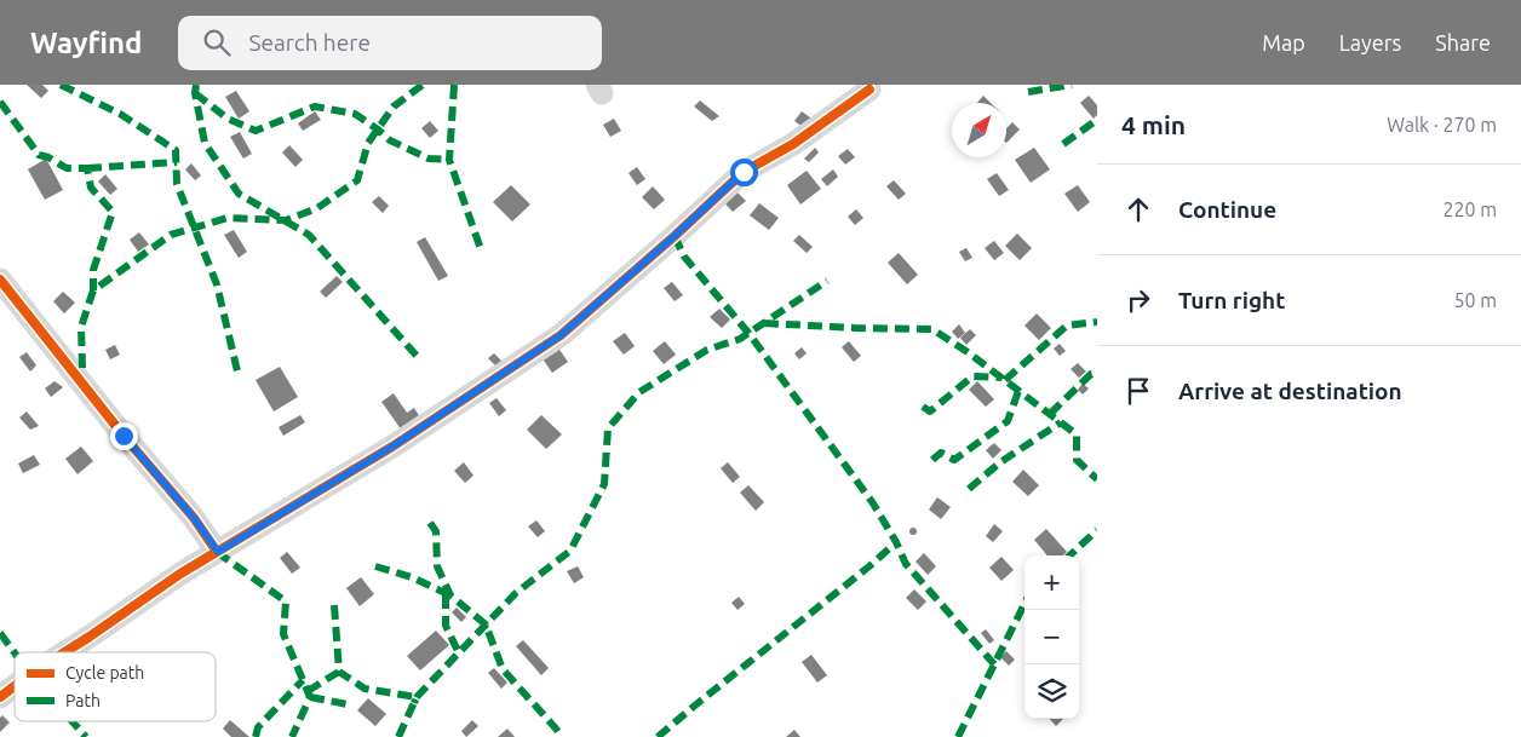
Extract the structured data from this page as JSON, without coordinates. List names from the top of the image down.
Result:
{
  "legend": ["Cycle path", "Path"],
  "north": "top right",
  "page": {
    "header": "Wayfind",
    "search": "Search here",
    "nav": ["Map", "Layers", "Share"],
    "heading": ["4 min", "Walk · 270 m"],
    "list": [
      ["Continue", "220 m"],
      ["Turn right", "50 m"],
      "Arrive at destination"
    ],
    "map_buttons": ["+", "−"]
  }
}
